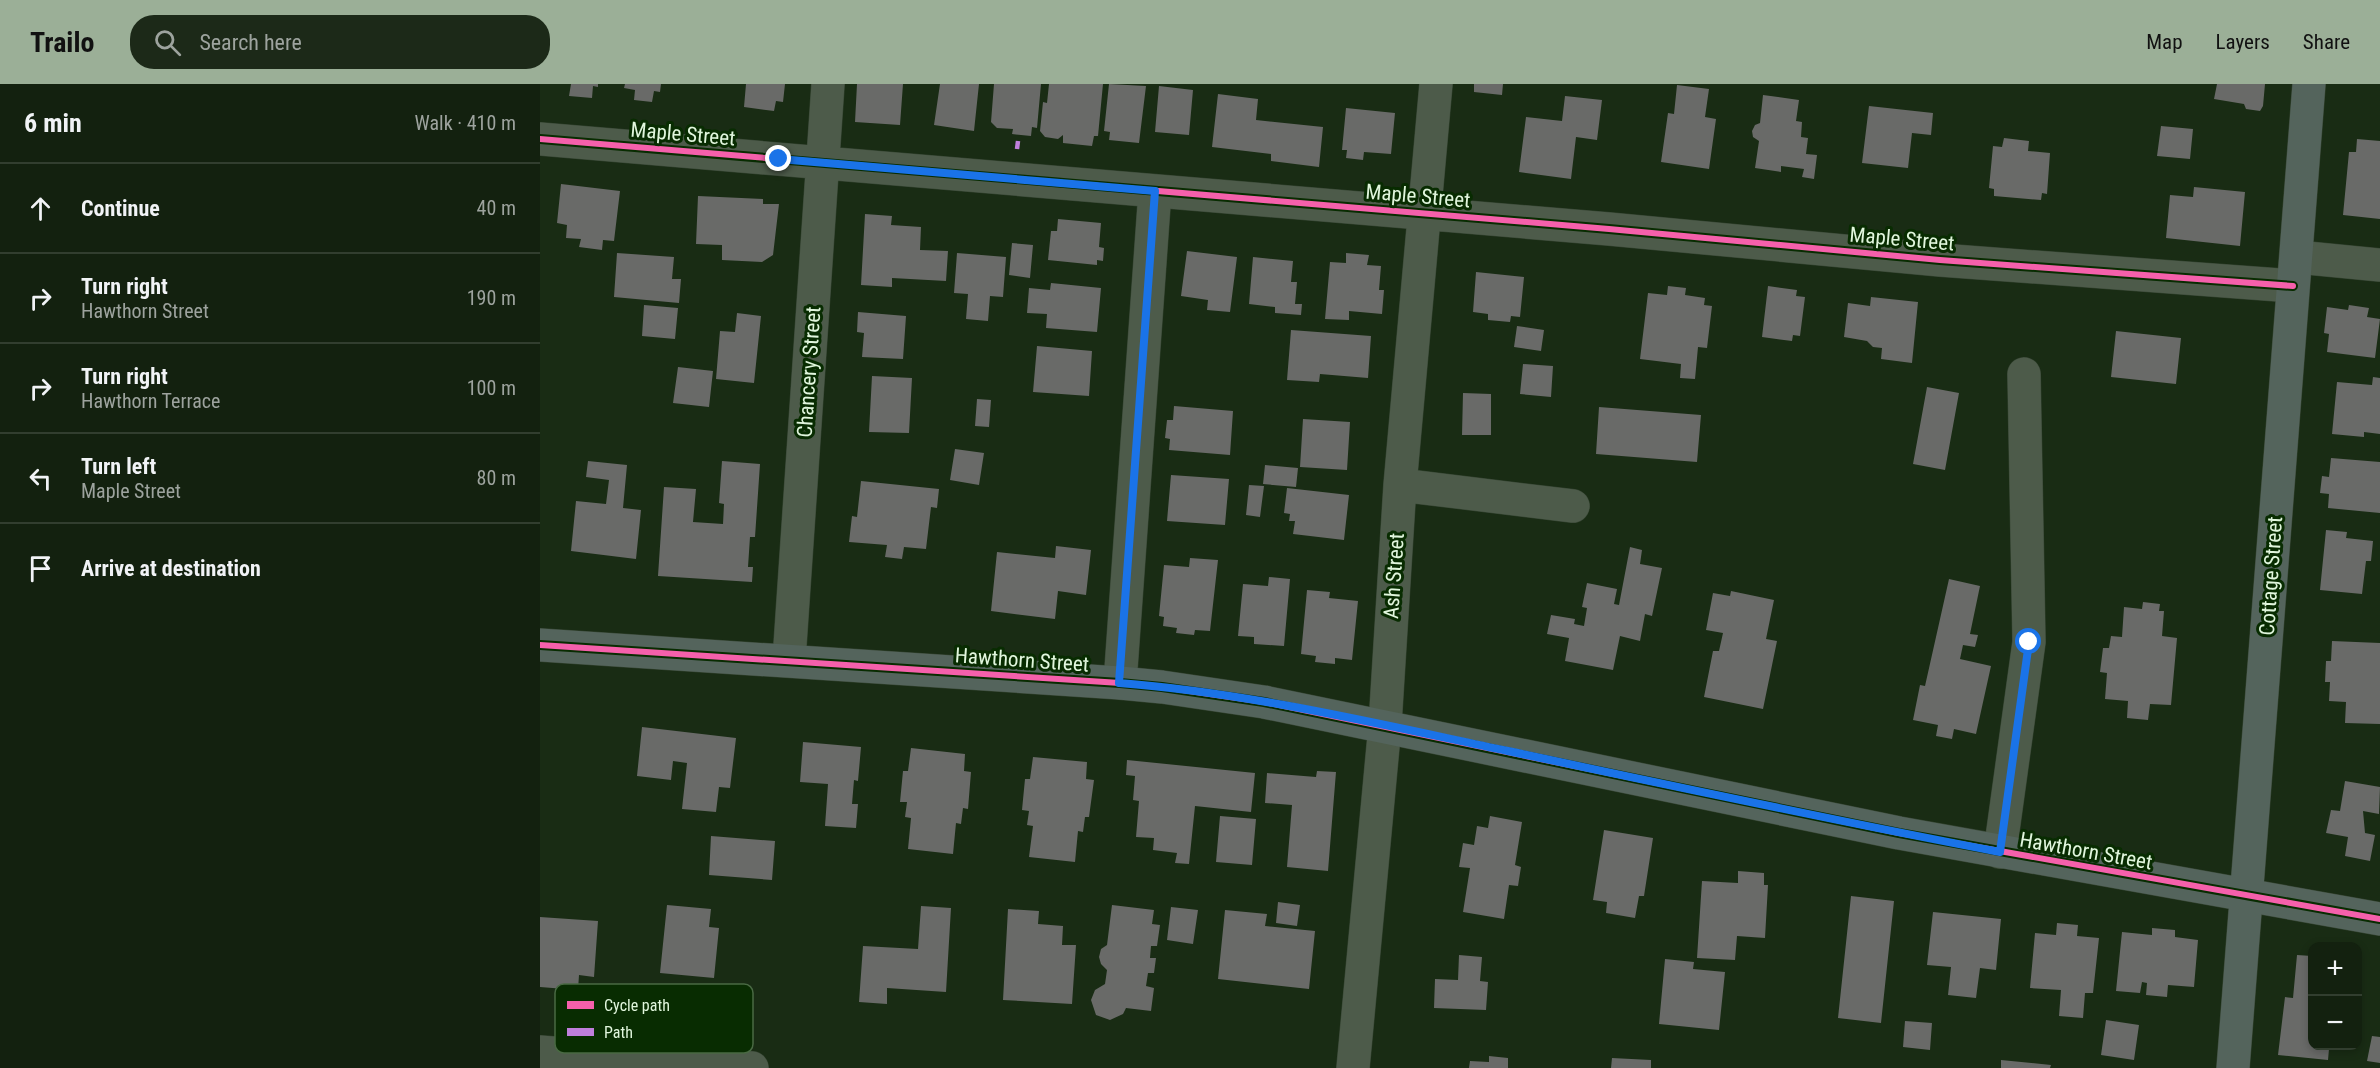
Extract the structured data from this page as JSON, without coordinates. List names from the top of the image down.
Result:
{
  "streets": {
    "main road": ["Cottage Street", "Hawthorn Street"],
    "street": ["Maple Street", "Chancery Street", "Ash Street"]
  },
  "crossings": [
    ["Maple Street", "Chancery Street"],
    ["Maple Street", "Ash Street"],
    ["Maple Street", "Cottage Street"],
    ["Chancery Street", "Hawthorn Street"],
    ["Ash Street", "Hawthorn Street"],
    ["Cottage Street", "Hawthorn Street"]
  ],
  "legend": ["Cycle path", "Path"],
  "page": {
    "header": "Trailo",
    "search": "Search here",
    "nav": ["Map", "Layers", "Share"],
    "heading": ["6 min", "Walk · 410 m"],
    "list": [
      ["Continue", "40 m"],
      ["Turn right", "Hawthorn Street", "190 m"],
      ["Turn right", "Hawthorn Terrace", "100 m"],
      ["Turn left", "Maple Street", "80 m"],
      "Arrive at destination"
    ],
    "map_buttons": ["+", "−"]
  }
}
